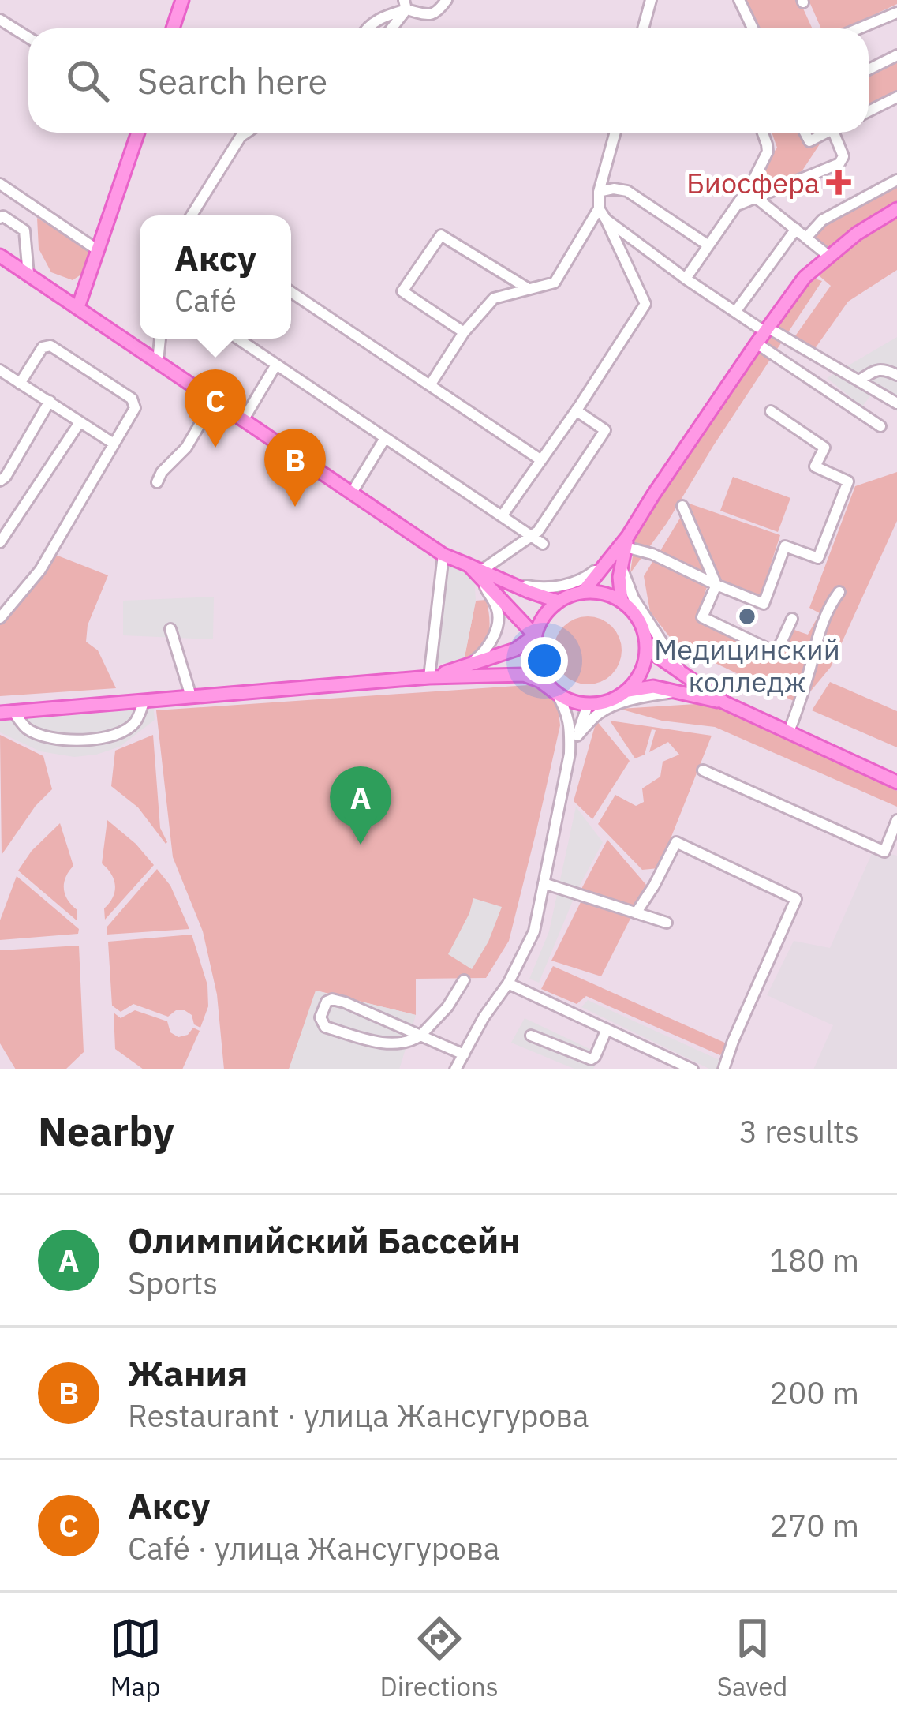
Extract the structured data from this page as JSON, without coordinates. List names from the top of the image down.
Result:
{
  "places": {
    "health": ["Биосфера"],
    "other": ["Медицинский колледж"]
  },
  "page": {
    "search": "Search here",
    "popup": ["Аксу", "Café"],
    "pins": ["C", "B", "A"],
    "heading": ["Nearby", "3 results"],
    "list": [
      {
        "mark": "A",
        "name": "Олимпийский Бассейн",
        "note": "Sports",
        "value": "180 m"
      },
      {
        "mark": "B",
        "name": "Жания",
        "note": "Restaurant · улица Жансугурова",
        "value": "200 m"
      },
      {
        "mark": "C",
        "name": "Аксу",
        "note": "Café · улица Жансугурова",
        "value": "270 m"
      }
    ],
    "nav": ["Map", "Directions", "Saved"]
  }
}
